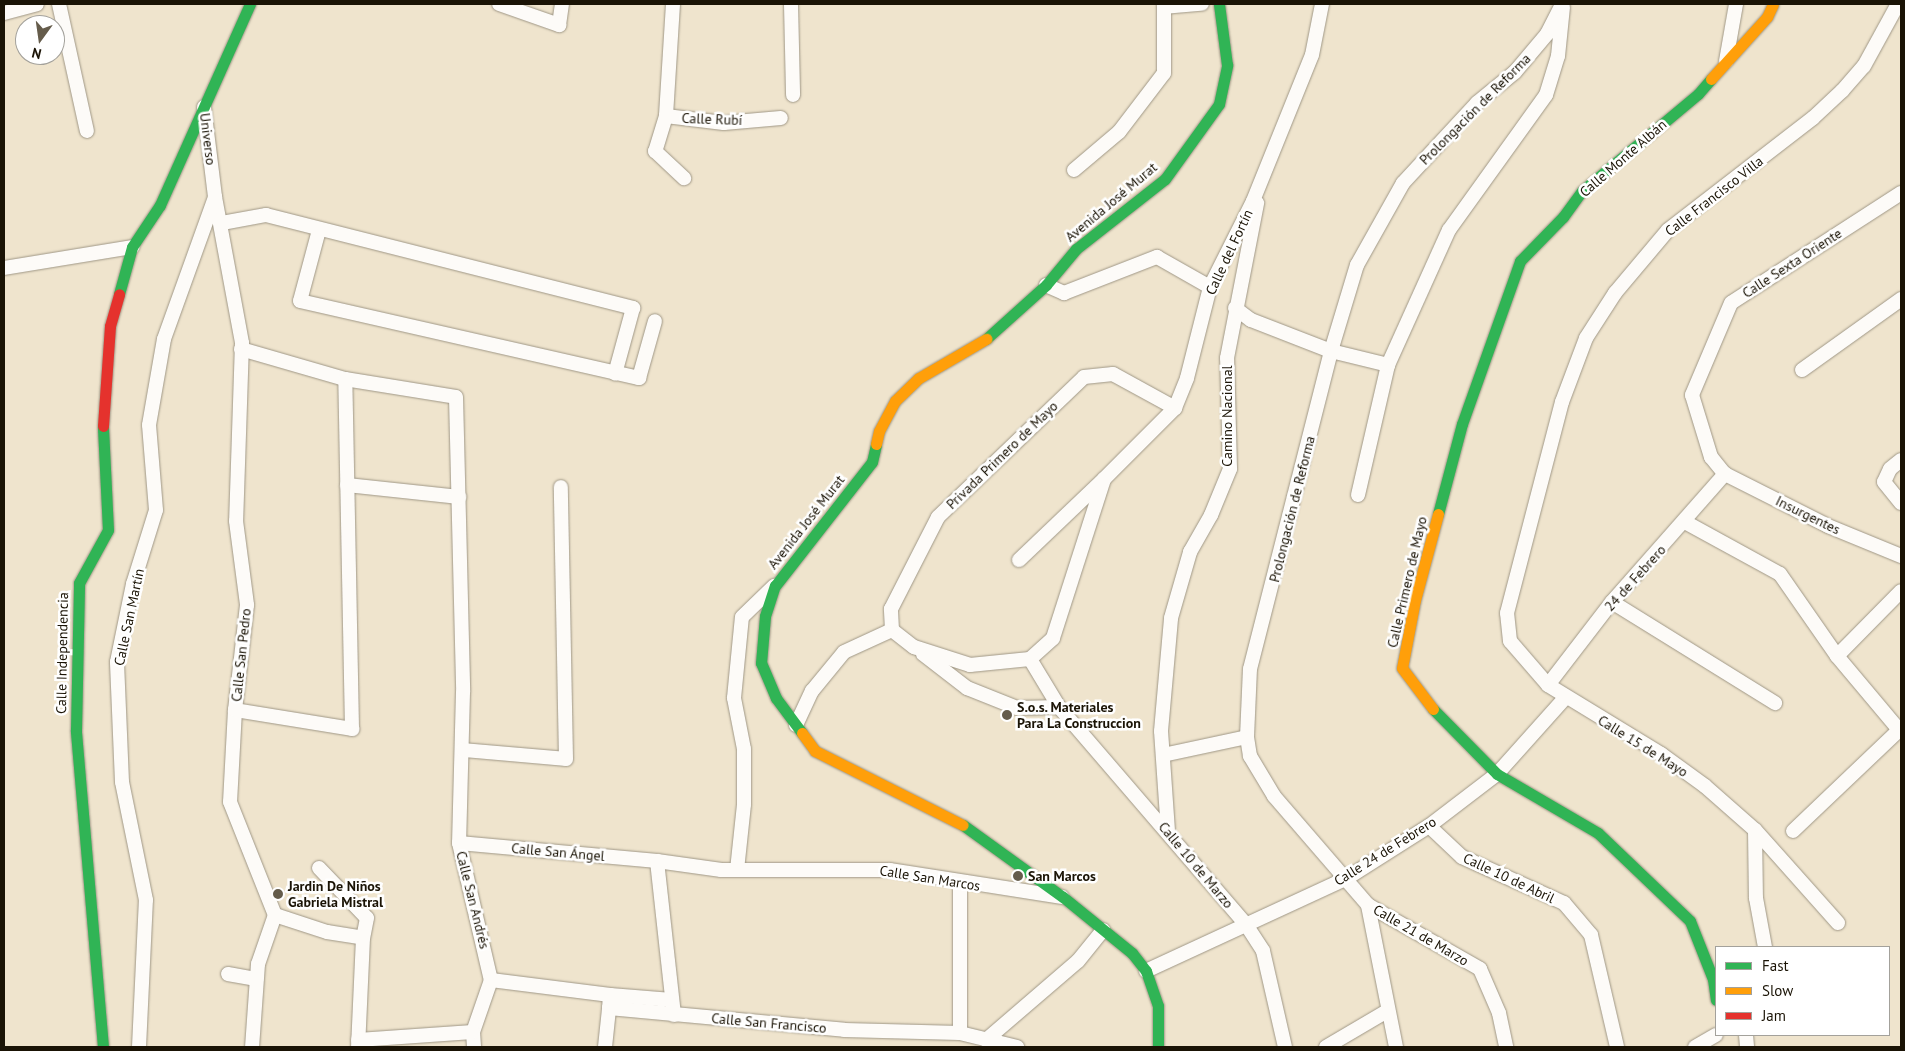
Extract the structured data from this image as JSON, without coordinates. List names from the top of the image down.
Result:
{
  "streets": {
    "street": [
      "Prolongación de Reforma",
      "Calle Rubí",
      "Universo",
      "Calle Monte Albán",
      "Calle Francisco Villa",
      "Avenida José Murat",
      "Calle del Fortín",
      "Calle Sexta Oriente",
      "Camino Nacional",
      "Privada Primero de Mayo",
      "Insurgentes",
      "24 de Febrero",
      "Calle Primero de Mayo",
      "Calle San Martín",
      "Calle Independencia",
      "Calle San Pedro",
      "Calle 15 de Mayo",
      "Calle 24 de Febrero",
      "Calle San Ángel",
      "Calle 10 de Marzo",
      "Calle San Marcos",
      "Calle 10 de Abril",
      "Calle San Andrés",
      "Calle 21 de Marzo",
      "Calle San Francisco"
    ]
  },
  "crossings": [
    ["Prolongación de Reforma", "Calle 24 de Febrero"],
    ["Prolongación de Reforma", "Calle 21 de Marzo"],
    ["Universo", "Calle San Martín"],
    ["Universo", "Calle Independencia"],
    ["Universo", "Calle San Pedro"],
    ["Calle Monte Albán", "Calle Primero de Mayo"],
    ["Calle Francisco Villa", "Calle 15 de Mayo"],
    ["Avenida José Murat", "Calle 24 de Febrero"],
    ["Avenida José Murat", "Calle San Marcos"],
    ["Calle del Fortín", "Camino Nacional"],
    ["Calle del Fortín", "Privada Primero de Mayo"],
    ["Calle del Fortín", "Calle 10 de Marzo"],
    ["Calle Sexta Oriente", "Insurgentes"],
    ["Calle Sexta Oriente", "24 de Febrero"],
    ["Camino Nacional", "Calle 10 de Marzo"],
    ["Insurgentes", "24 de Febrero"],
    ["24 de Febrero", "Calle 15 de Mayo"],
    ["Calle Primero de Mayo", "Calle 24 de Febrero"],
    ["Calle 15 de Mayo", "Calle 24 de Febrero"],
    ["Calle 24 de Febrero", "Calle 10 de Marzo"],
    ["Calle 24 de Febrero", "Calle 10 de Abril"],
    ["Calle San Ángel", "Calle San Marcos"],
    ["Calle San Ángel", "Calle San Andrés"]
  ],
  "places": ["S.o.s. Materiales Para La Construccion", "San Marcos", "Jardin De Niños Gabriela Mistral"],
  "legend": ["Fast", "Slow", "Jam"],
  "north": "bottom"
}
